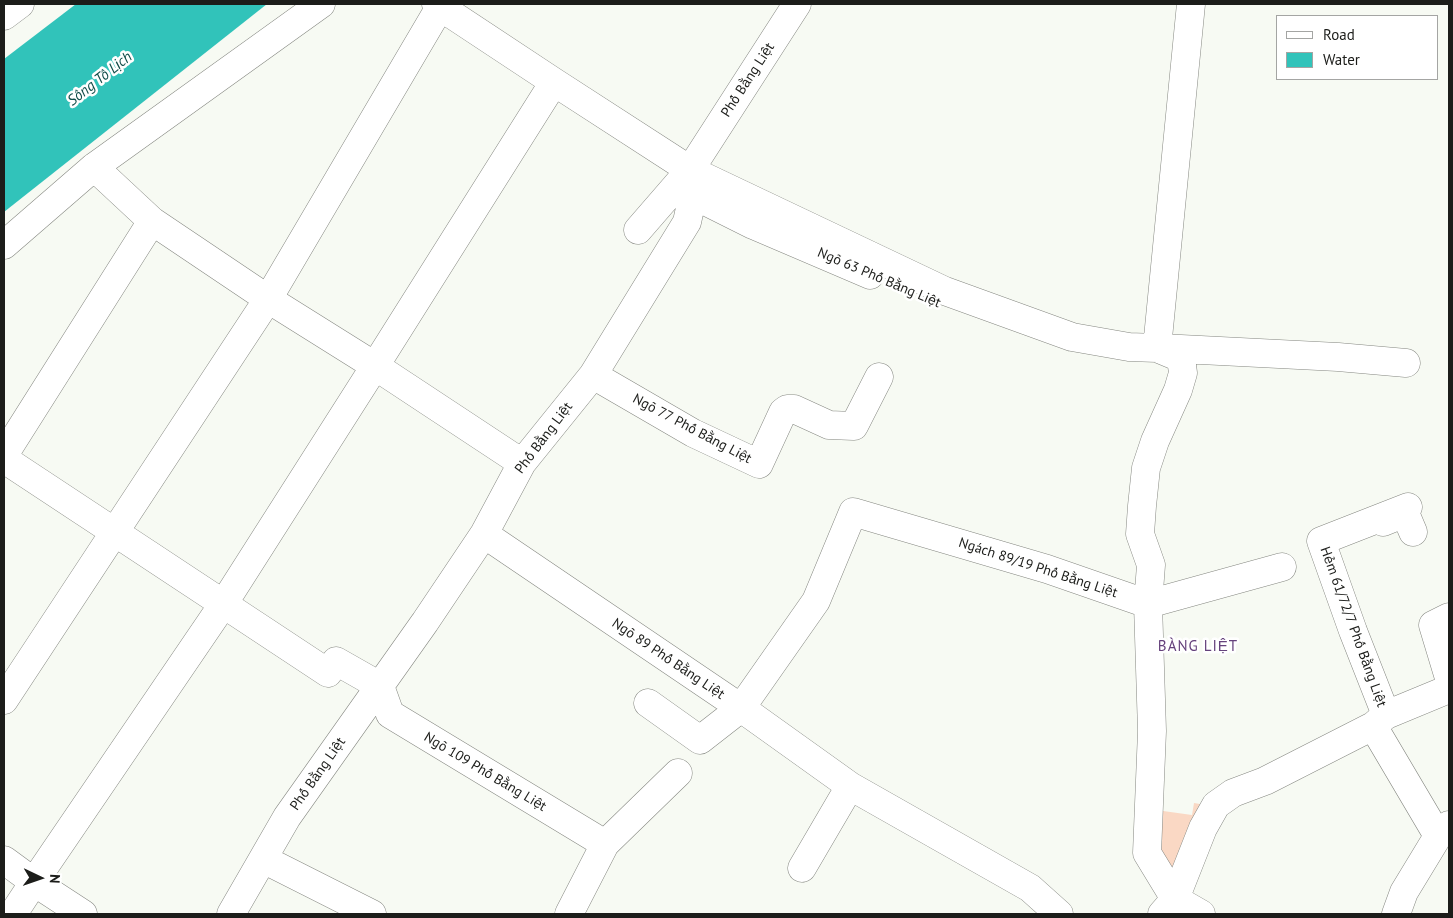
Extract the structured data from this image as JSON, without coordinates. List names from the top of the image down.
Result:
{
  "streets": {
    "street": [
      "Phố Bằng Liệt",
      "Ngõ 63 Phố Bằng Liệt",
      "Ngõ 77 Phố Bằng Liệt",
      "Ngách 89/19 Phố Bằng Liệt",
      "Hẻm 61/72/7 Phố Bằng Liệt",
      "Ngõ 89 Phố Bằng Liệt",
      "Ngõ 109 Phố Bằng Liệt"
    ]
  },
  "crossings": [
    ["Phố Bằng Liệt", "Ngõ 63 Phố Bằng Liệt"],
    ["Phố Bằng Liệt", "Ngõ 77 Phố Bằng Liệt"],
    ["Phố Bằng Liệt", "Ngõ 89 Phố Bằng Liệt"],
    ["Phố Bằng Liệt", "Ngõ 109 Phố Bằng Liệt"],
    ["Ngách 89/19 Phố Bằng Liệt", "Ngõ 89 Phố Bằng Liệt"]
  ],
  "districts": ["BÀNG LIỆT"],
  "water": ["Sông Tô Lịch"],
  "legend": ["Road", "Water"],
  "north": "right"
}
